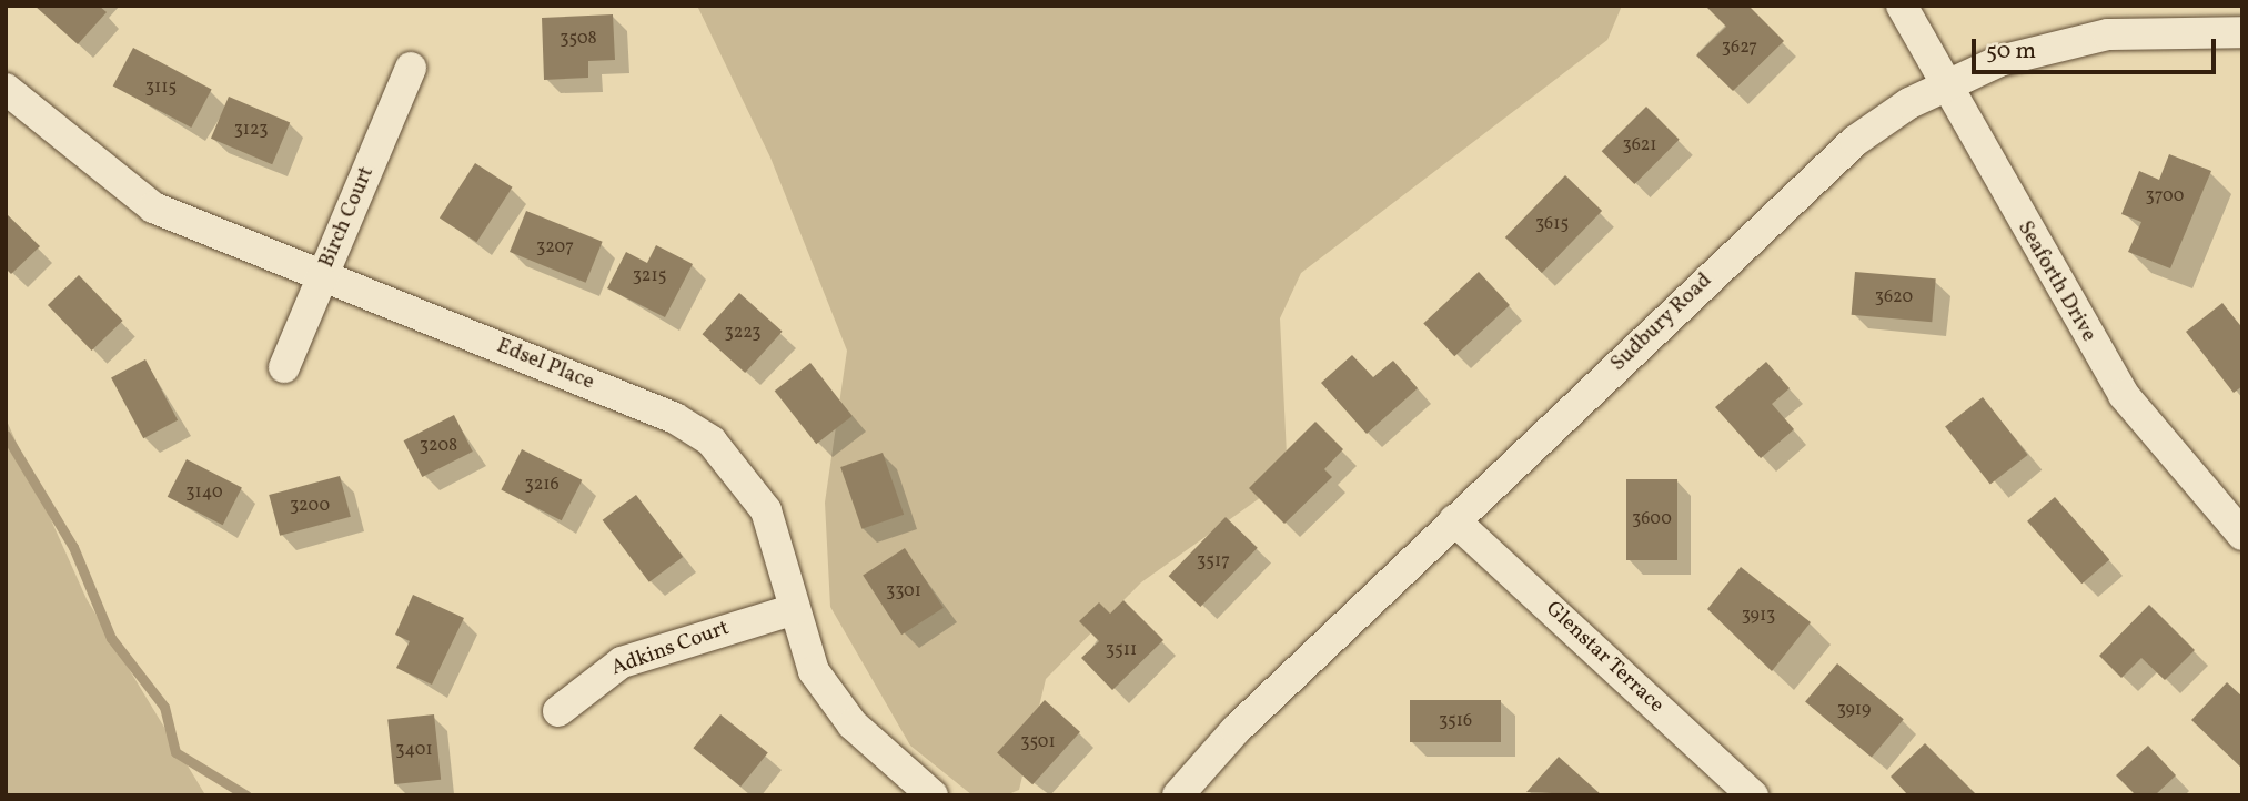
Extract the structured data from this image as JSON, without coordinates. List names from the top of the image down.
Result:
{
  "streets": {
    "street": [
      "Birch Court",
      "Seaforth Drive",
      "Sudbury Road",
      "Edsel Place",
      "Adkins Court",
      "Glenstar Terrace"
    ]
  },
  "crossings": [
    ["Birch Court", "Edsel Place"],
    ["Seaforth Drive", "Sudbury Road"],
    ["Sudbury Road", "Glenstar Terrace"],
    ["Edsel Place", "Adkins Court"]
  ],
  "house_numbers": [
    "3508",
    "3627",
    "3115",
    "3123",
    "3621",
    "3700",
    "3615",
    "3207",
    "3215",
    "3620",
    "3223",
    "3208",
    "3216",
    "3140",
    "3200",
    "3600",
    "3517",
    "3301",
    "3913",
    "3511",
    "3919",
    "3516",
    "3501",
    "3401"
  ],
  "scale_bar": "50 m"
}
